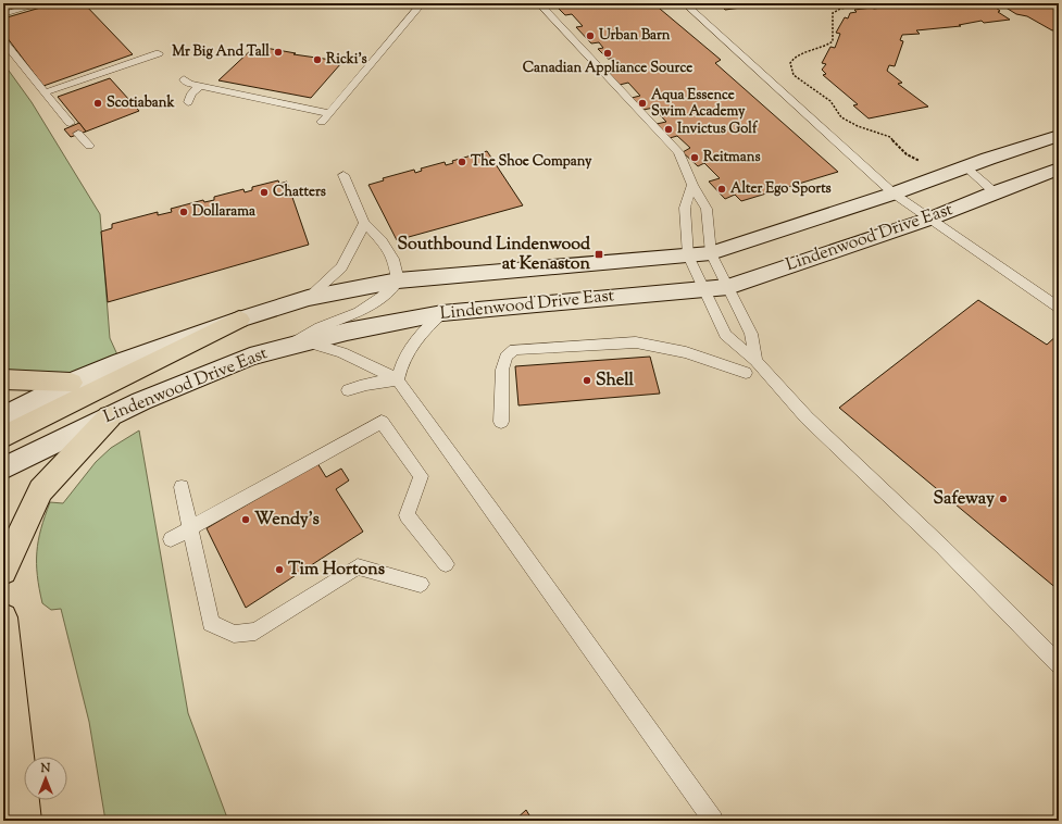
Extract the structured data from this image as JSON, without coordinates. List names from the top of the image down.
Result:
{
  "streets": {
    "street": ["Lindenwood Drive East"]
  },
  "places": {
    "other": [
      "Urban Barn",
      "Mr Big And Tall",
      "Canadian Appliance Source",
      "Ricki's",
      "Scotiabank",
      "Aqua Essence Swim Academy",
      "Invictus Golf",
      "Reitmans",
      "The Shoe Company",
      "Alter Ego Sports",
      "Chatters",
      "Dollarama",
      "Shell",
      "Safeway",
      "Wendy's",
      "Tim Hortons"
    ],
    "transit": ["Southbound Lindenwood at Kenaston"]
  },
  "north": "top"
}
